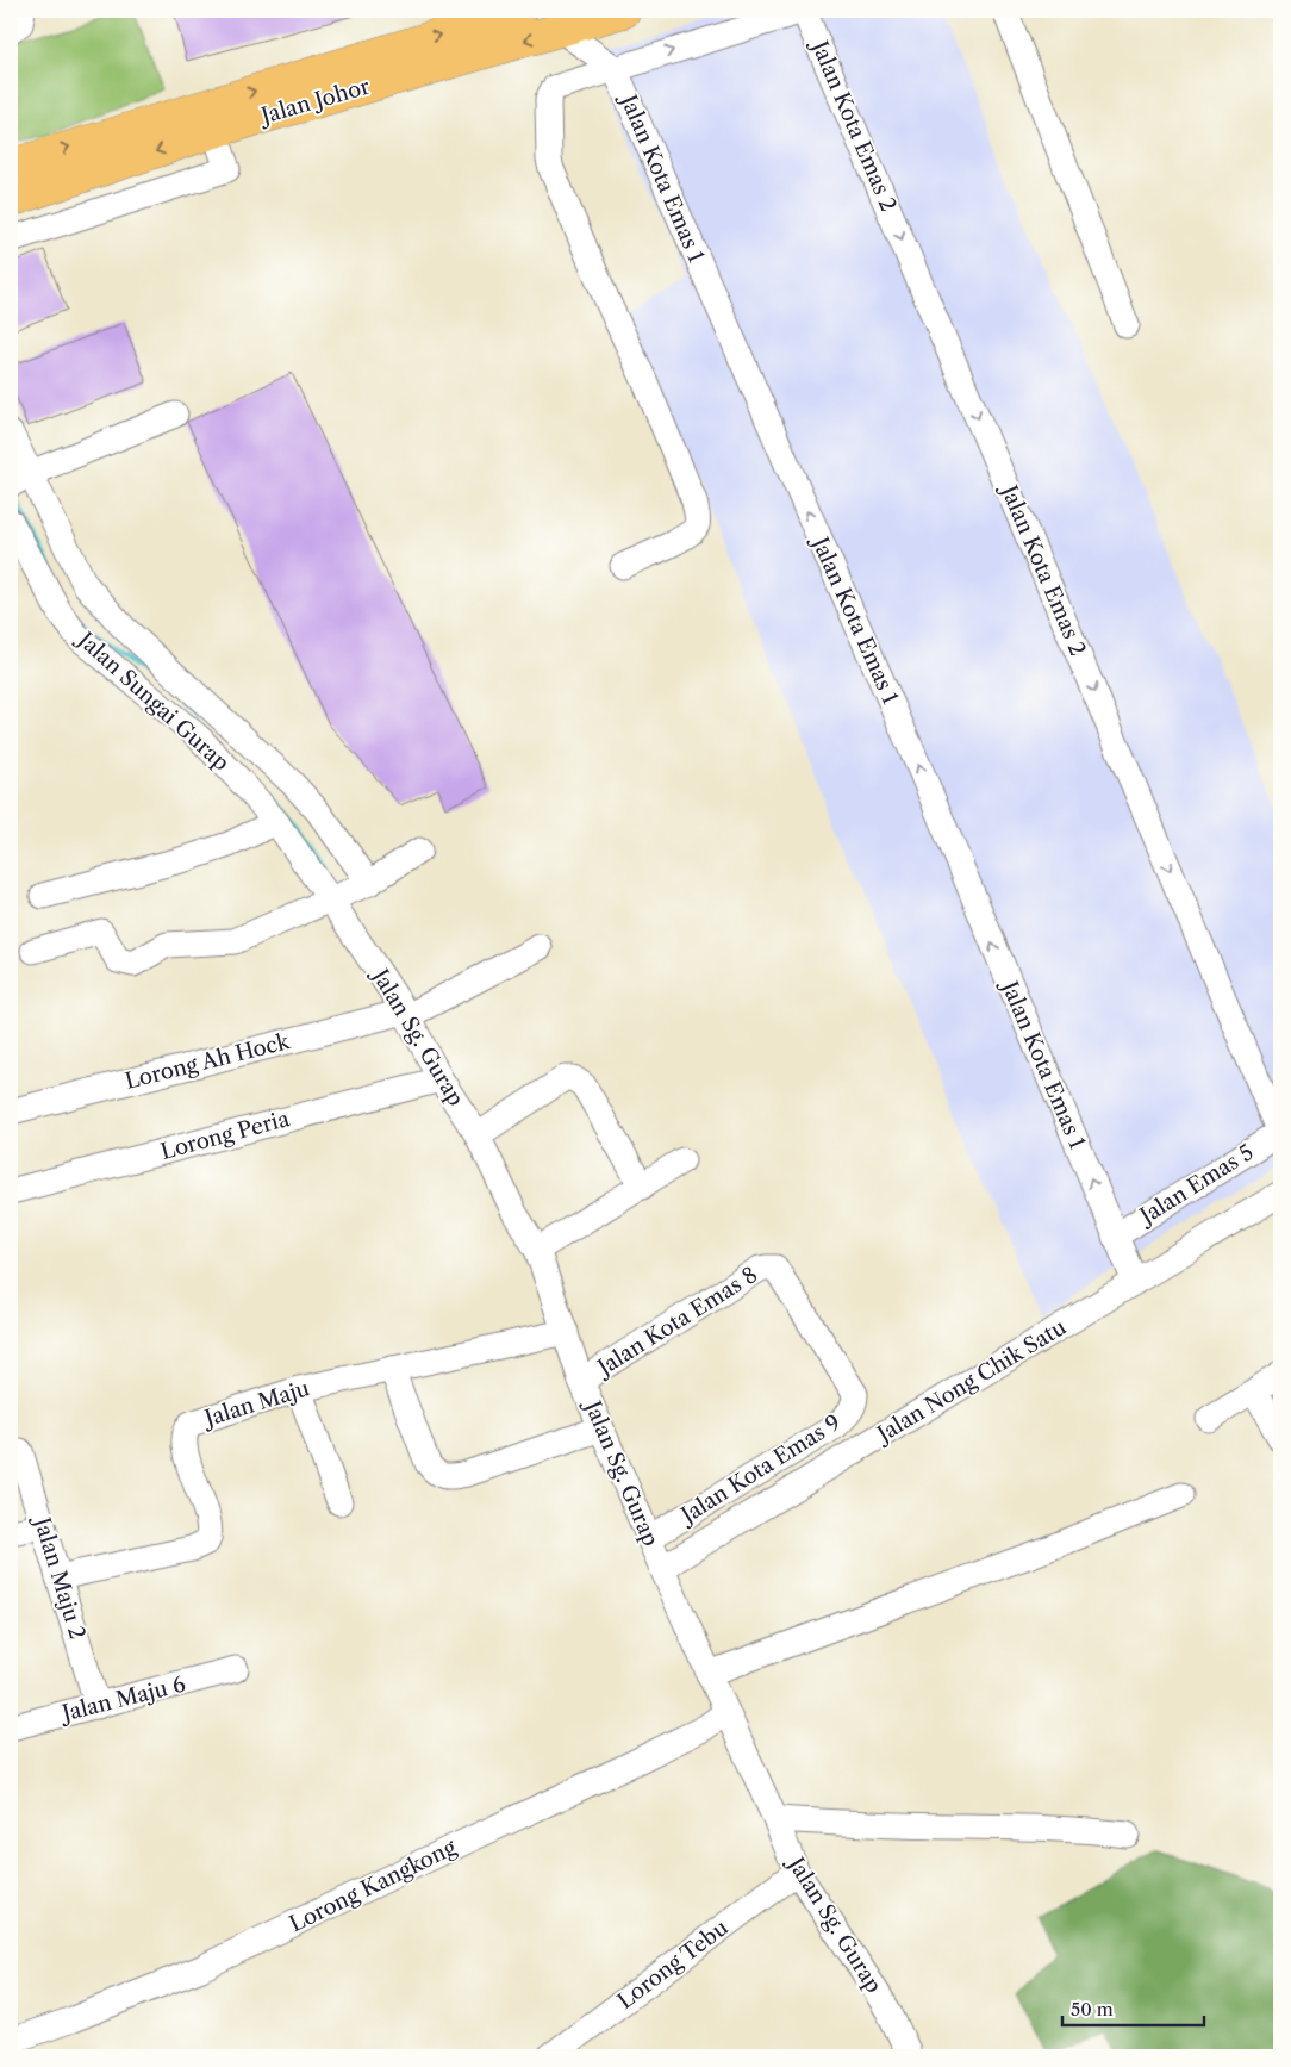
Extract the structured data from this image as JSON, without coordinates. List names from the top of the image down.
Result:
{
  "streets": {
    "highway": ["Jalan Johor"],
    "street": [
      "Jalan Kota Emas 2",
      "Jalan Kota Emas 1",
      "Jalan Sungai Gurap",
      "Jalan Sg. Gurap",
      "Lorong Ah Hock",
      "Lorong Peria",
      "Jalan Emas 5",
      "Jalan Kota Emas 8",
      "Jalan Nong Chik Satu",
      "Jalan Maju",
      "Jalan Kota Emas 9",
      "Jalan Maju 2",
      "Jalan Maju 6",
      "Lorong Kangkong",
      "Lorong Tebu"
    ]
  },
  "crossings": [
    ["Jalan Johor", "Jalan Kota Emas 1"],
    ["Jalan Kota Emas 2", "Jalan Emas 5"],
    ["Jalan Kota Emas 1", "Jalan Emas 5"],
    ["Jalan Kota Emas 1", "Jalan Nong Chik Satu"],
    ["Jalan Sungai Gurap", "Jalan Sg. Gurap"],
    ["Jalan Sg. Gurap", "Lorong Ah Hock"],
    ["Jalan Sg. Gurap", "Lorong Peria"],
    ["Jalan Sg. Gurap", "Jalan Kota Emas 8"],
    ["Jalan Sg. Gurap", "Jalan Nong Chik Satu"],
    ["Jalan Sg. Gurap", "Jalan Maju"],
    ["Jalan Sg. Gurap", "Jalan Kota Emas 9"],
    ["Jalan Sg. Gurap", "Lorong Kangkong"],
    ["Jalan Sg. Gurap", "Lorong Tebu"],
    ["Jalan Kota Emas 8", "Jalan Kota Emas 9"],
    ["Jalan Maju", "Jalan Maju 2"],
    ["Jalan Maju 2", "Jalan Maju 6"]
  ],
  "one_way": ["Jalan Kota Emas 2", "Jalan Kota Emas 1"],
  "scale_bar": "50 m"
}
